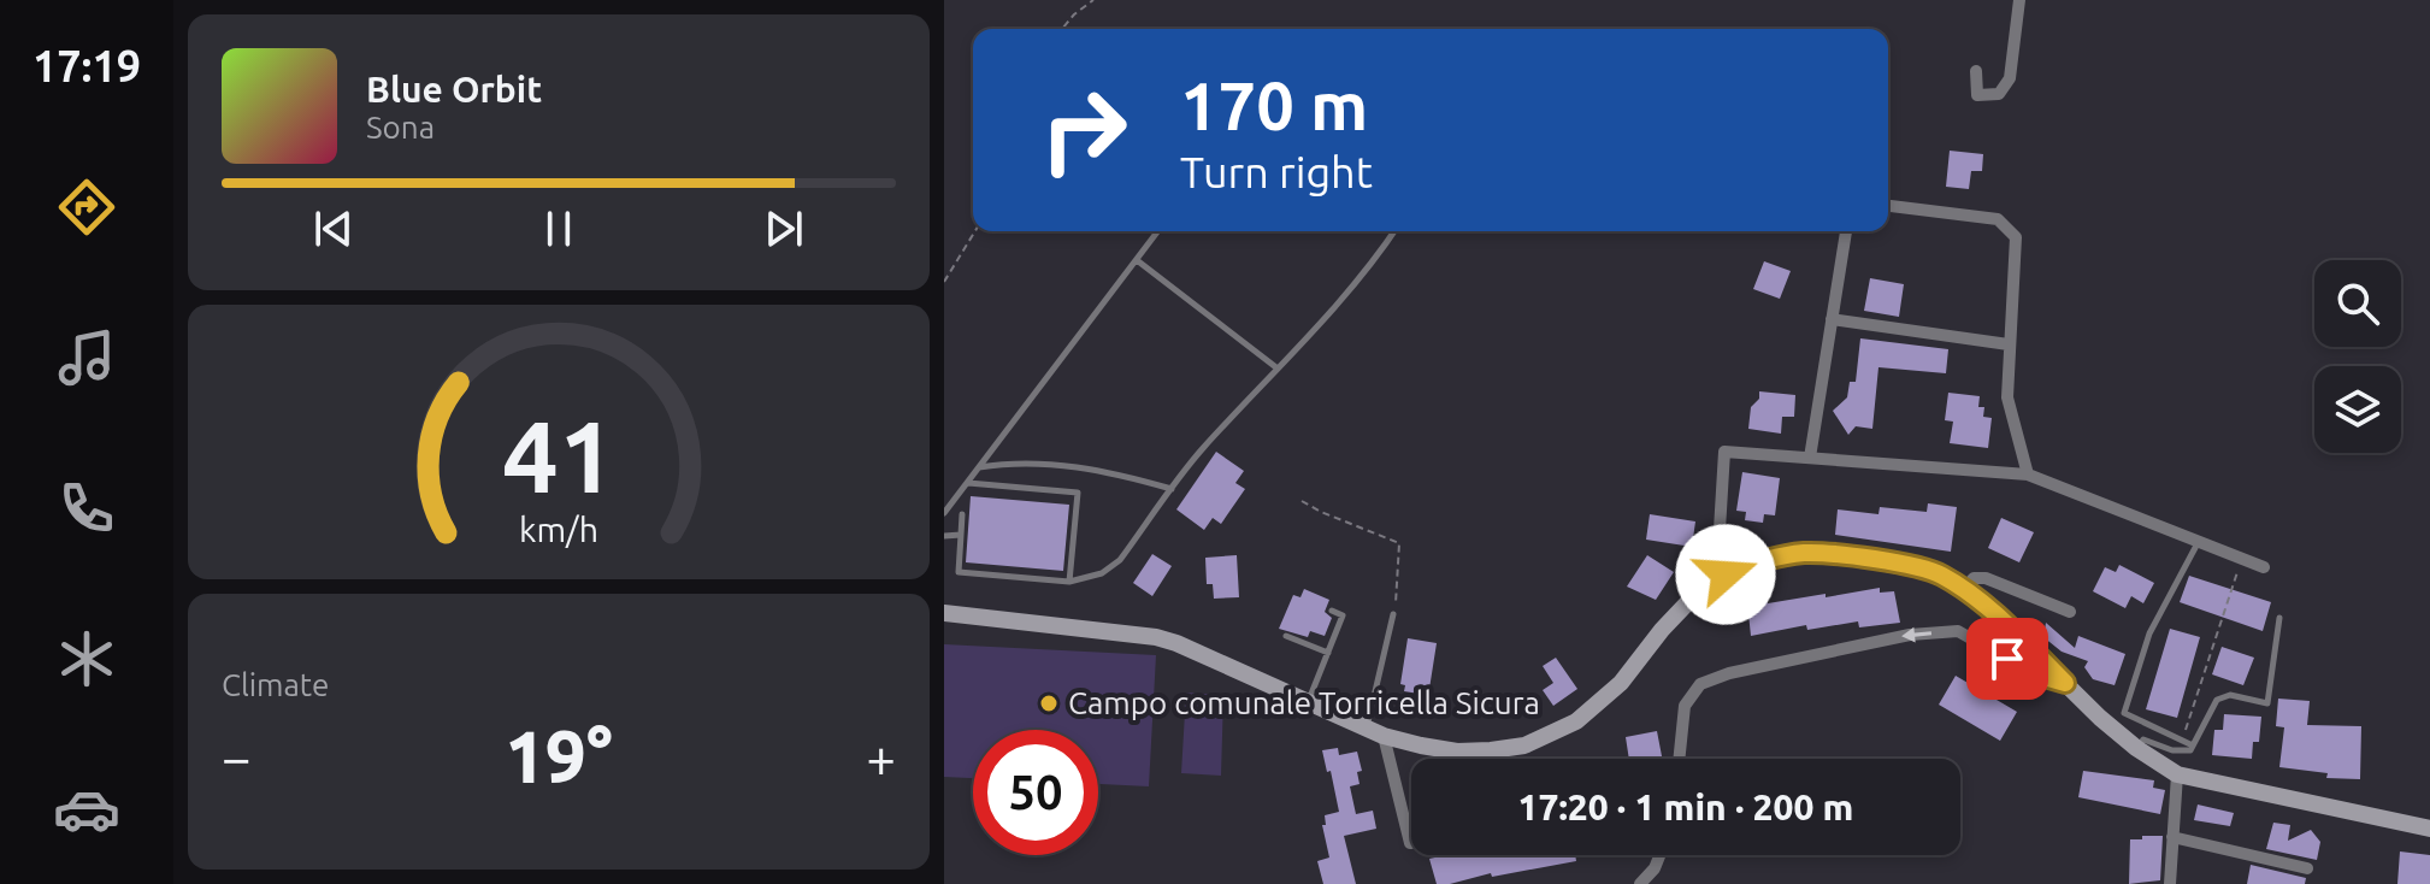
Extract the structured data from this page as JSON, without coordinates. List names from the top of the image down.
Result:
{
  "places": ["Campo comunale Torricella Sicura"],
  "page": {
    "tabs": "17:19",
    "turn": ["170 m", "Turn right"],
    "song": ["Blue Orbit", "Sona"],
    "tile": "Climate",
    "heat": ["−", "19°", "+"],
    "limit": "50",
    "trip": "17:20 · 1 min · 200 m",
    "gauge": ["41", "km/h"]
  }
}
